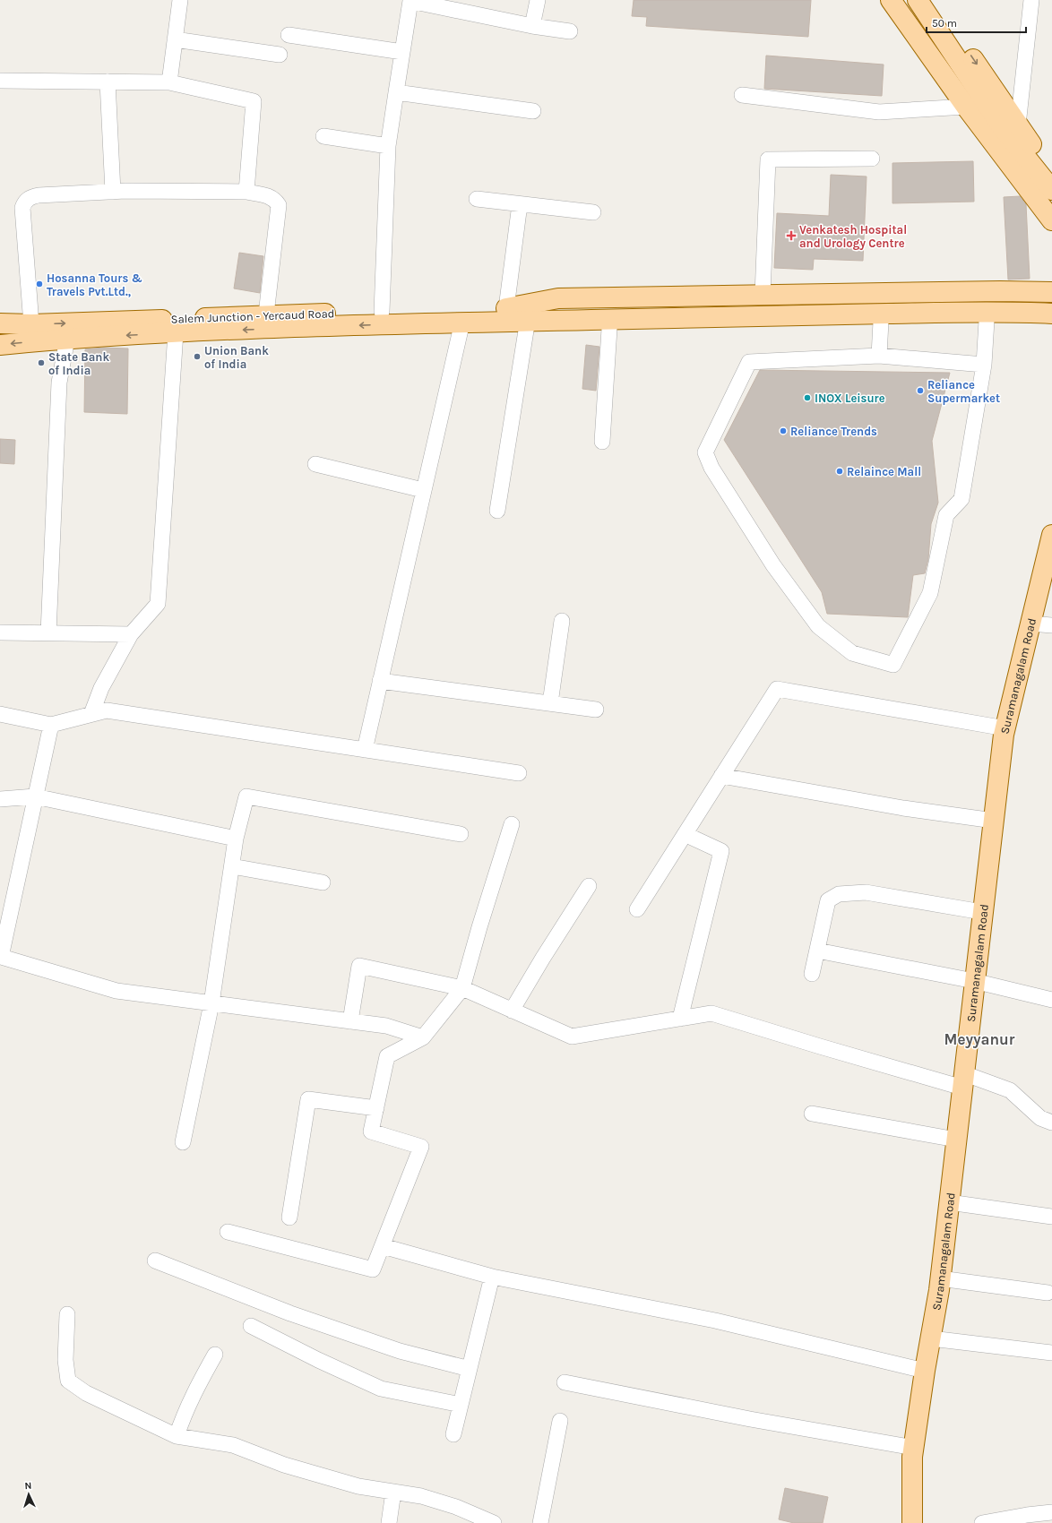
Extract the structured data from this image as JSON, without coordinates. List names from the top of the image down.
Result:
{
  "streets": {
    "main road": ["Salem Junction - Yercaud Road", "Suramanagalam Road"]
  },
  "districts": ["Meyyanur"],
  "places": {
    "health": ["Venkatesh Hospital and Urology Centre"],
    "other": [
      "Hosanna Tours & Travels Pvt.Ltd.,",
      "Union Bank of India",
      "State Bank of India",
      "Reliance Supermarket",
      "INOX Leisure",
      "Reliance Trends",
      "Relaince Mall"
    ]
  },
  "scale_bar": "50 m",
  "north": "top"
}
